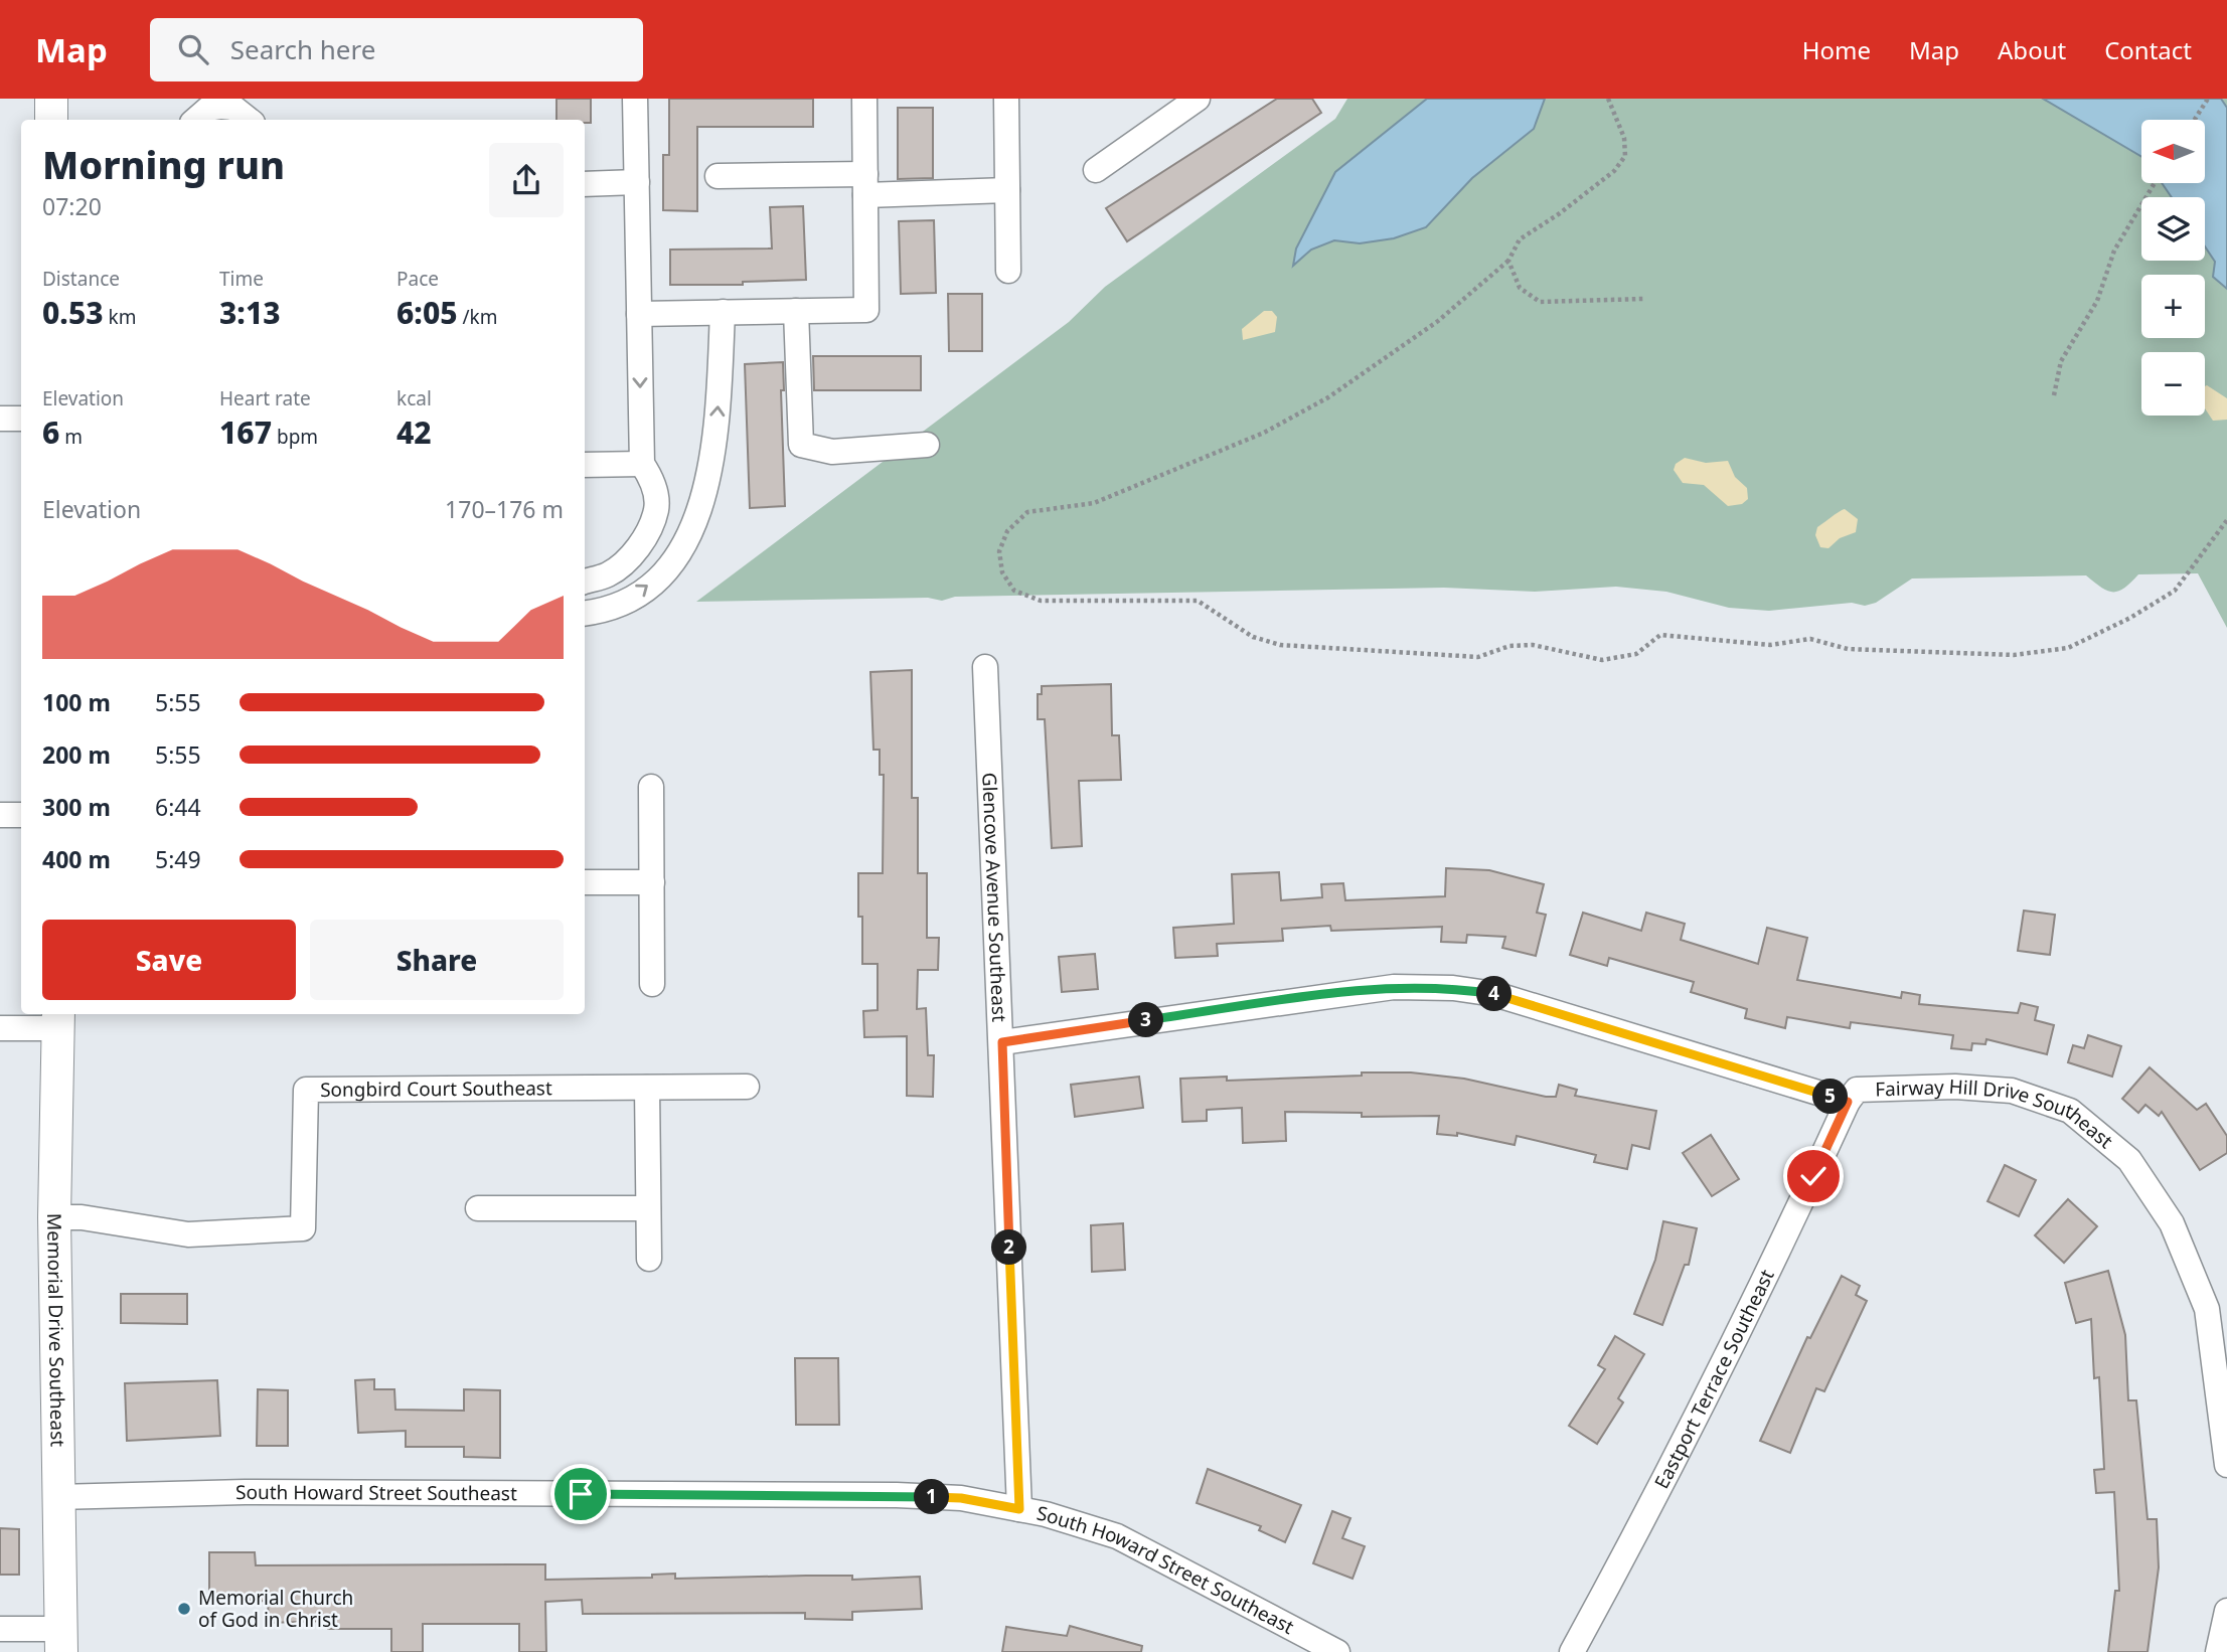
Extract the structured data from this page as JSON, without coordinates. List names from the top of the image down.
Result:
{
  "streets": {
    "main road": ["Memorial Drive Southeast"],
    "street": [
      "Glencove Avenue Southeast",
      "Songbird Court Southeast",
      "Fairway Hill Drive Southeast",
      "Eastport Terrace Southeast",
      "South Howard Street Southeast"
    ]
  },
  "crossings": [
    ["Glencove Avenue Southeast", "Fairway Hill Drive Southeast"],
    ["Glencove Avenue Southeast", "South Howard Street Southeast"],
    ["Songbird Court Southeast", "Memorial Drive Southeast"],
    ["Fairway Hill Drive Southeast", "Eastport Terrace Southeast"],
    ["Memorial Drive Southeast", "South Howard Street Southeast"]
  ],
  "places": ["Memorial Church of God in Christ"],
  "north": "left",
  "page": {
    "header": "Map",
    "search": "Search here",
    "nav": [
      "Home",
      "Map",
      "About",
      "Contact"
    ],
    "map_buttons": ["+", "−"],
    "heading": ["Morning run", "07:20"],
    "stats": [
      ["Distance", "0.53 km"],
      ["Time", "3:13"],
      ["Pace", "6:05 /km"],
      ["Elevation", "6 m"],
      ["Heart rate", "167 bpm"],
      ["kcal", "42"]
    ],
    "chart": ["Elevation", "170–176 m"],
    "list": [
      {
        "name": "100 m",
        "note": "5:55"
      },
      {
        "name": "200 m",
        "note": "5:55"
      },
      {
        "name": "300 m",
        "note": "6:44"
      },
      {
        "name": "400 m",
        "note": "5:49"
      }
    ],
    "buttons": ["Save", "Share"],
    "pins": [
      "4",
      "3",
      "5",
      "2",
      "1"
    ]
  }
}
